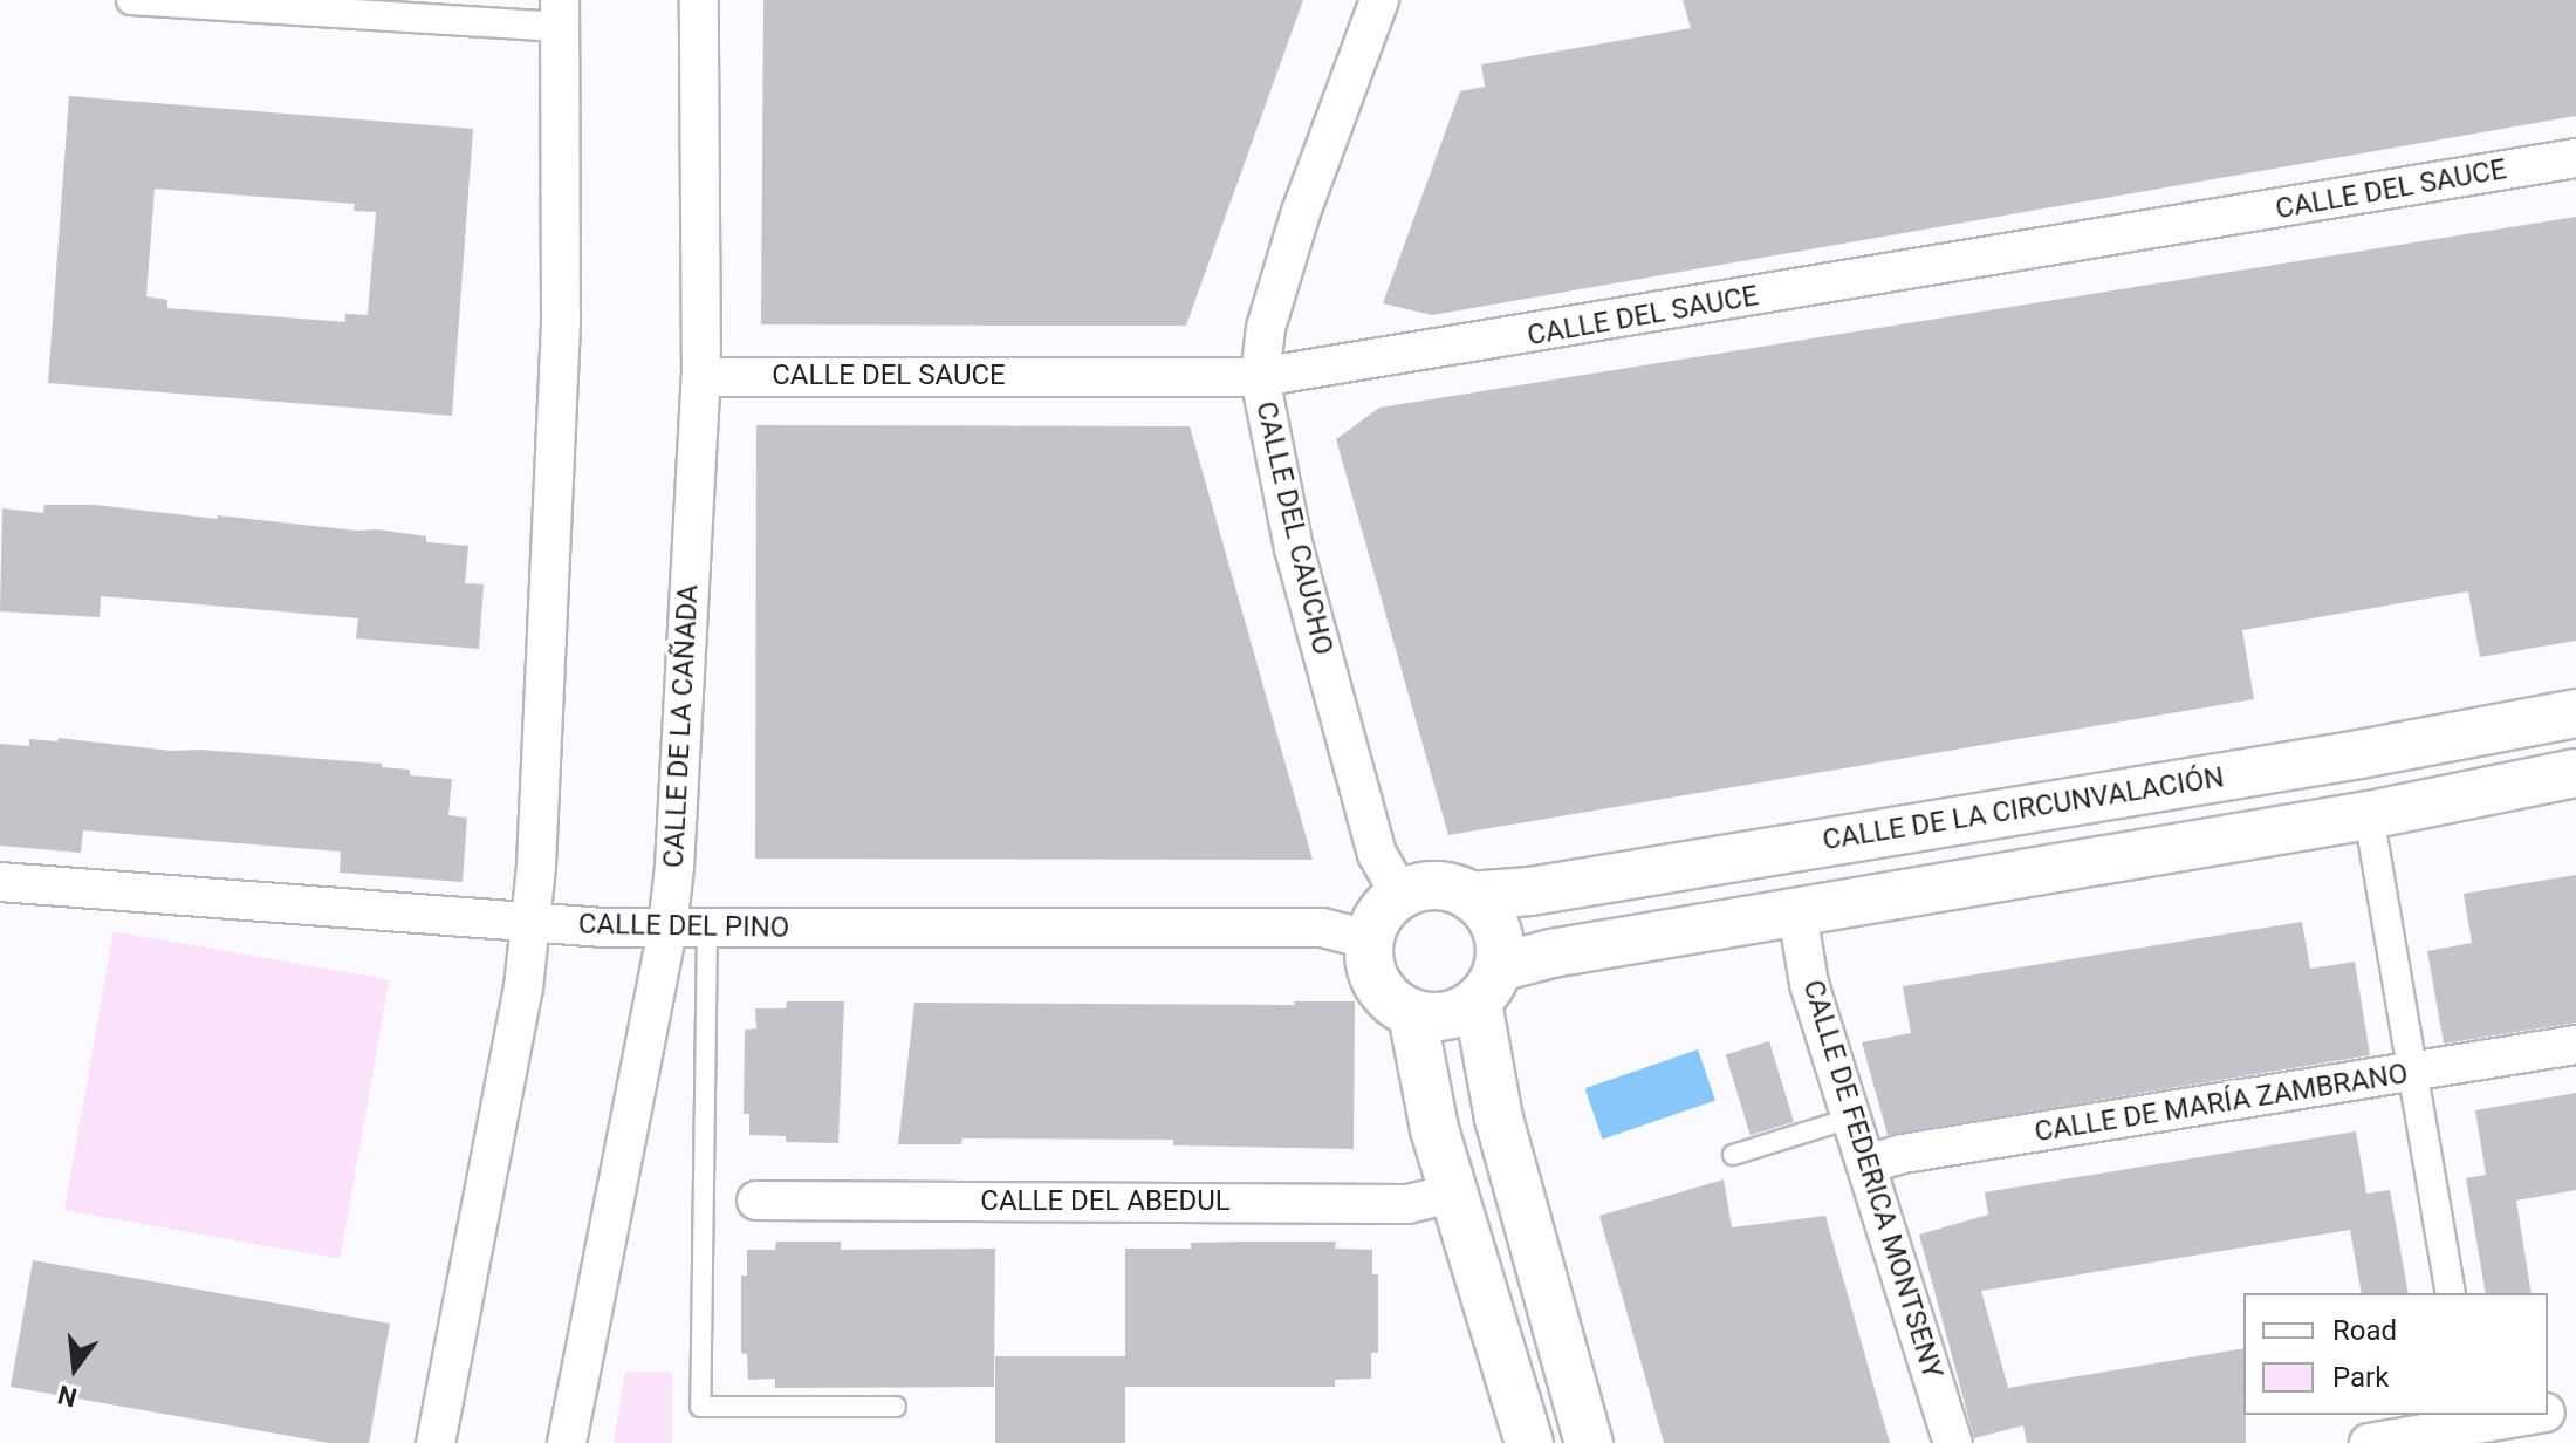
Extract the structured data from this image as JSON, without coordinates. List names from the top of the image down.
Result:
{
  "streets": {
    "street": [
      "CALLE DEL SAUCE",
      "CALLE DEL CAUCHO",
      "CALLE DE LA CAÑADA",
      "CALLE DE LA CIRCUNVALACIÓN",
      "CALLE DEL PINO",
      "CALLE DE MARÍA ZAMBRANO",
      "CALLE DE FEDERICA MONTSENY",
      "CALLE DEL ABEDUL"
    ]
  },
  "crossings": [
    ["CALLE DEL SAUCE", "CALLE DEL CAUCHO"],
    ["CALLE DEL SAUCE", "CALLE DE LA CAÑADA"],
    ["CALLE DEL CAUCHO", "CALLE DE LA CIRCUNVALACIÓN"],
    ["CALLE DEL CAUCHO", "CALLE DEL PINO"],
    ["CALLE DE LA CAÑADA", "CALLE DEL PINO"],
    ["CALLE DE LA CIRCUNVALACIÓN", "CALLE DEL PINO"],
    ["CALLE DE MARÍA ZAMBRANO", "CALLE DE FEDERICA MONTSENY"]
  ],
  "legend": ["Road", "Park"],
  "north": "bottom"
}
